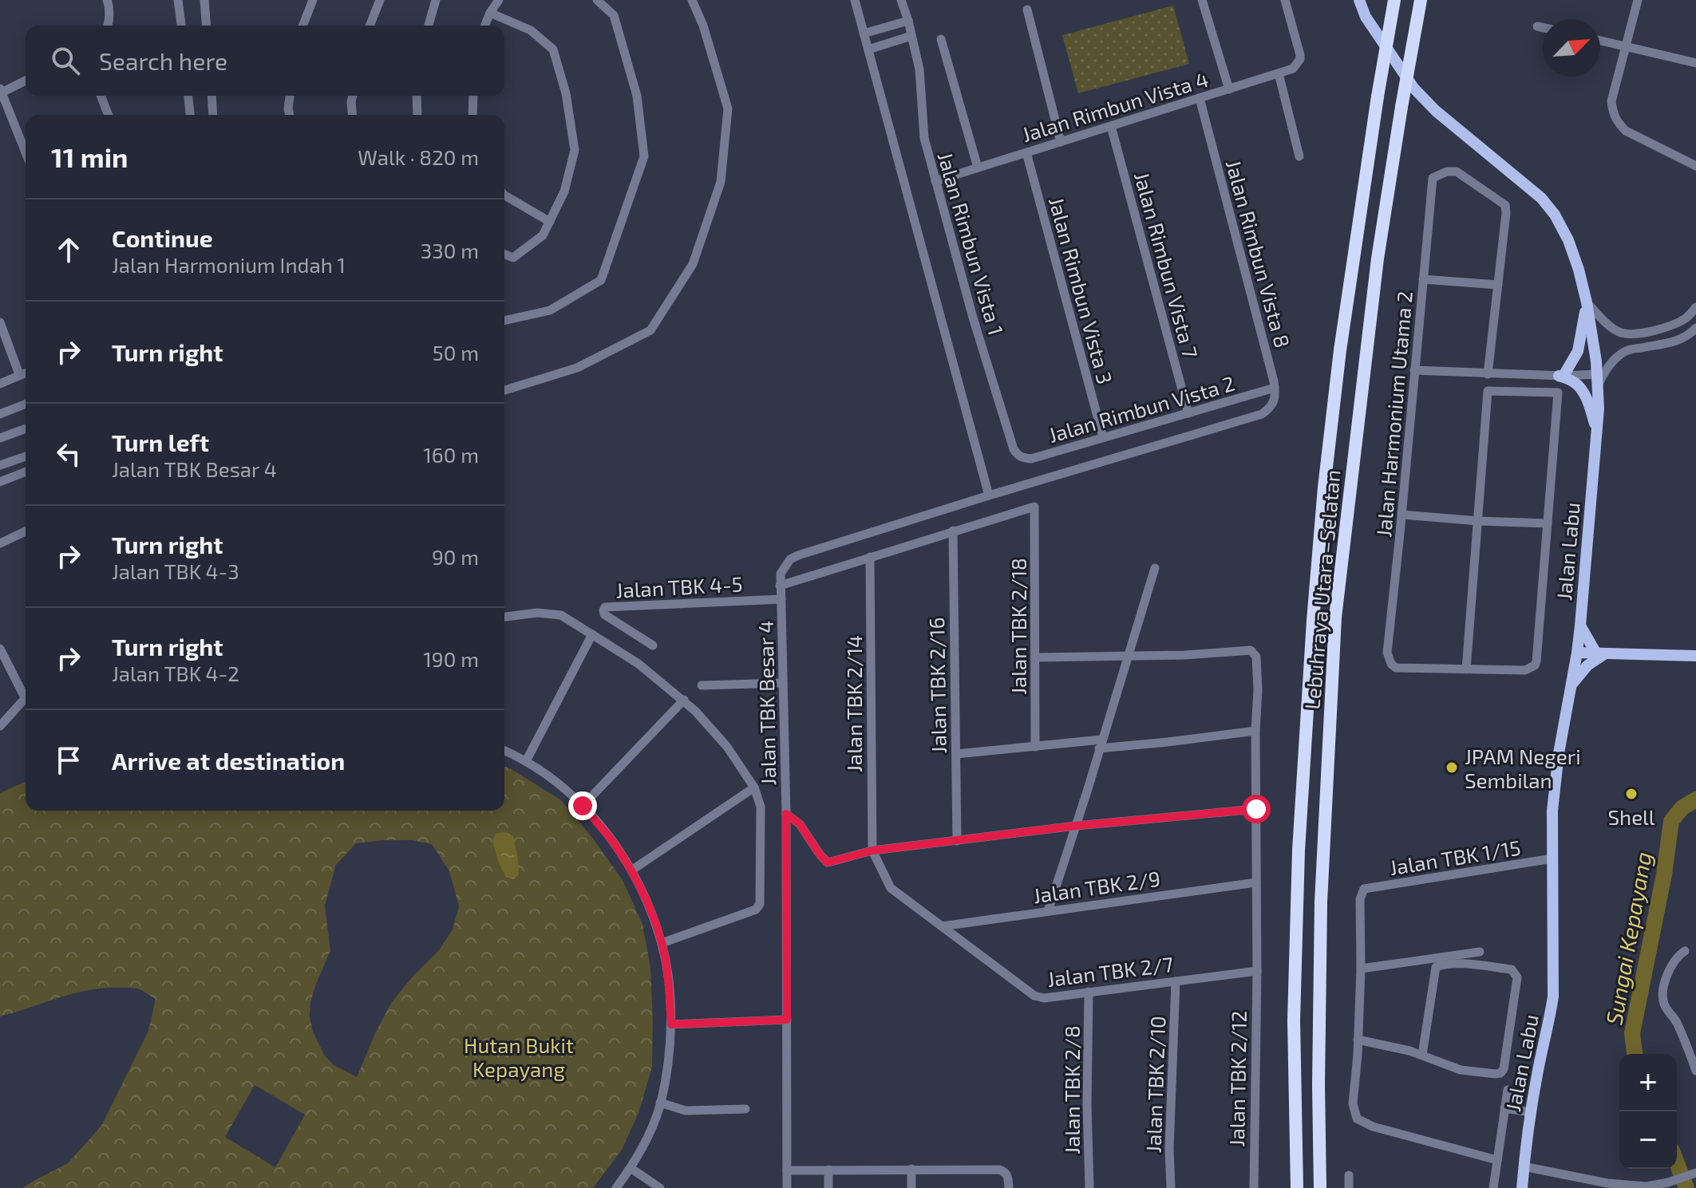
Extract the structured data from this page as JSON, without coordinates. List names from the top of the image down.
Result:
{
  "streets": {
    "highway": ["Lebuhraya Utara–Selatan"],
    "main road": ["Jalan Labu"],
    "street": [
      "Jalan Rimbun Vista 4",
      "Jalan Rimbun Vista 1",
      "Jalan Rimbun Vista 8",
      "Jalan Rimbun Vista 7",
      "Jalan Rimbun Vista 3",
      "Jalan Rimbun Vista 2",
      "Jalan Harmonium Utama 2",
      "Jalan TBK 4-5",
      "Jalan TBK 2/18",
      "Jalan TBK 2/16",
      "Jalan TBK Besar 4",
      "Jalan TBK 2/14",
      "Jalan TBK 1/15",
      "Jalan TBK 2/9",
      "Jalan TBK 2/7",
      "Jalan TBK 2/12",
      "Jalan TBK 2/10",
      "Jalan TBK 2/8"
    ]
  },
  "crossings": [
    ["Jalan Rimbun Vista 4", "Jalan Rimbun Vista 1"],
    ["Jalan Rimbun Vista 4", "Jalan Rimbun Vista 8"],
    ["Jalan Rimbun Vista 4", "Jalan Rimbun Vista 7"],
    ["Jalan Rimbun Vista 4", "Jalan Rimbun Vista 3"],
    ["Jalan Rimbun Vista 1", "Jalan Rimbun Vista 2"],
    ["Jalan Rimbun Vista 8", "Jalan Rimbun Vista 2"],
    ["Jalan Rimbun Vista 7", "Jalan Rimbun Vista 2"],
    ["Jalan Rimbun Vista 3", "Jalan Rimbun Vista 2"],
    ["Jalan Labu", "Jalan TBK 1/15"],
    ["Jalan TBK 4-5", "Jalan TBK Besar 4"],
    ["Jalan TBK 2/18", "Jalan TBK 2/16"],
    ["Jalan TBK 2/14", "Jalan TBK 2/7"],
    ["Jalan TBK 2/9", "Jalan TBK 2/7"],
    ["Jalan TBK 2/9", "Jalan TBK 2/12"],
    ["Jalan TBK 2/7", "Jalan TBK 2/12"],
    ["Jalan TBK 2/7", "Jalan TBK 2/10"],
    ["Jalan TBK 2/7", "Jalan TBK 2/8"]
  ],
  "water": ["Sungai Kepayang"],
  "parks": ["Hutan Bukit Kepayang"],
  "places": ["JPAM Negeri Sembilan", "Shell"],
  "north": "top right",
  "page": {
    "search": "Search here",
    "heading": ["11 min", "Walk · 820 m"],
    "list": [
      ["Continue", "Jalan Harmonium Indah 1", "330 m"],
      ["Turn right", "50 m"],
      ["Turn left", "Jalan TBK Besar 4", "160 m"],
      ["Turn right", "Jalan TBK 4-3", "90 m"],
      ["Turn right", "Jalan TBK 4-2", "190 m"],
      "Arrive at destination"
    ],
    "map_buttons": ["+", "−"]
  }
}
